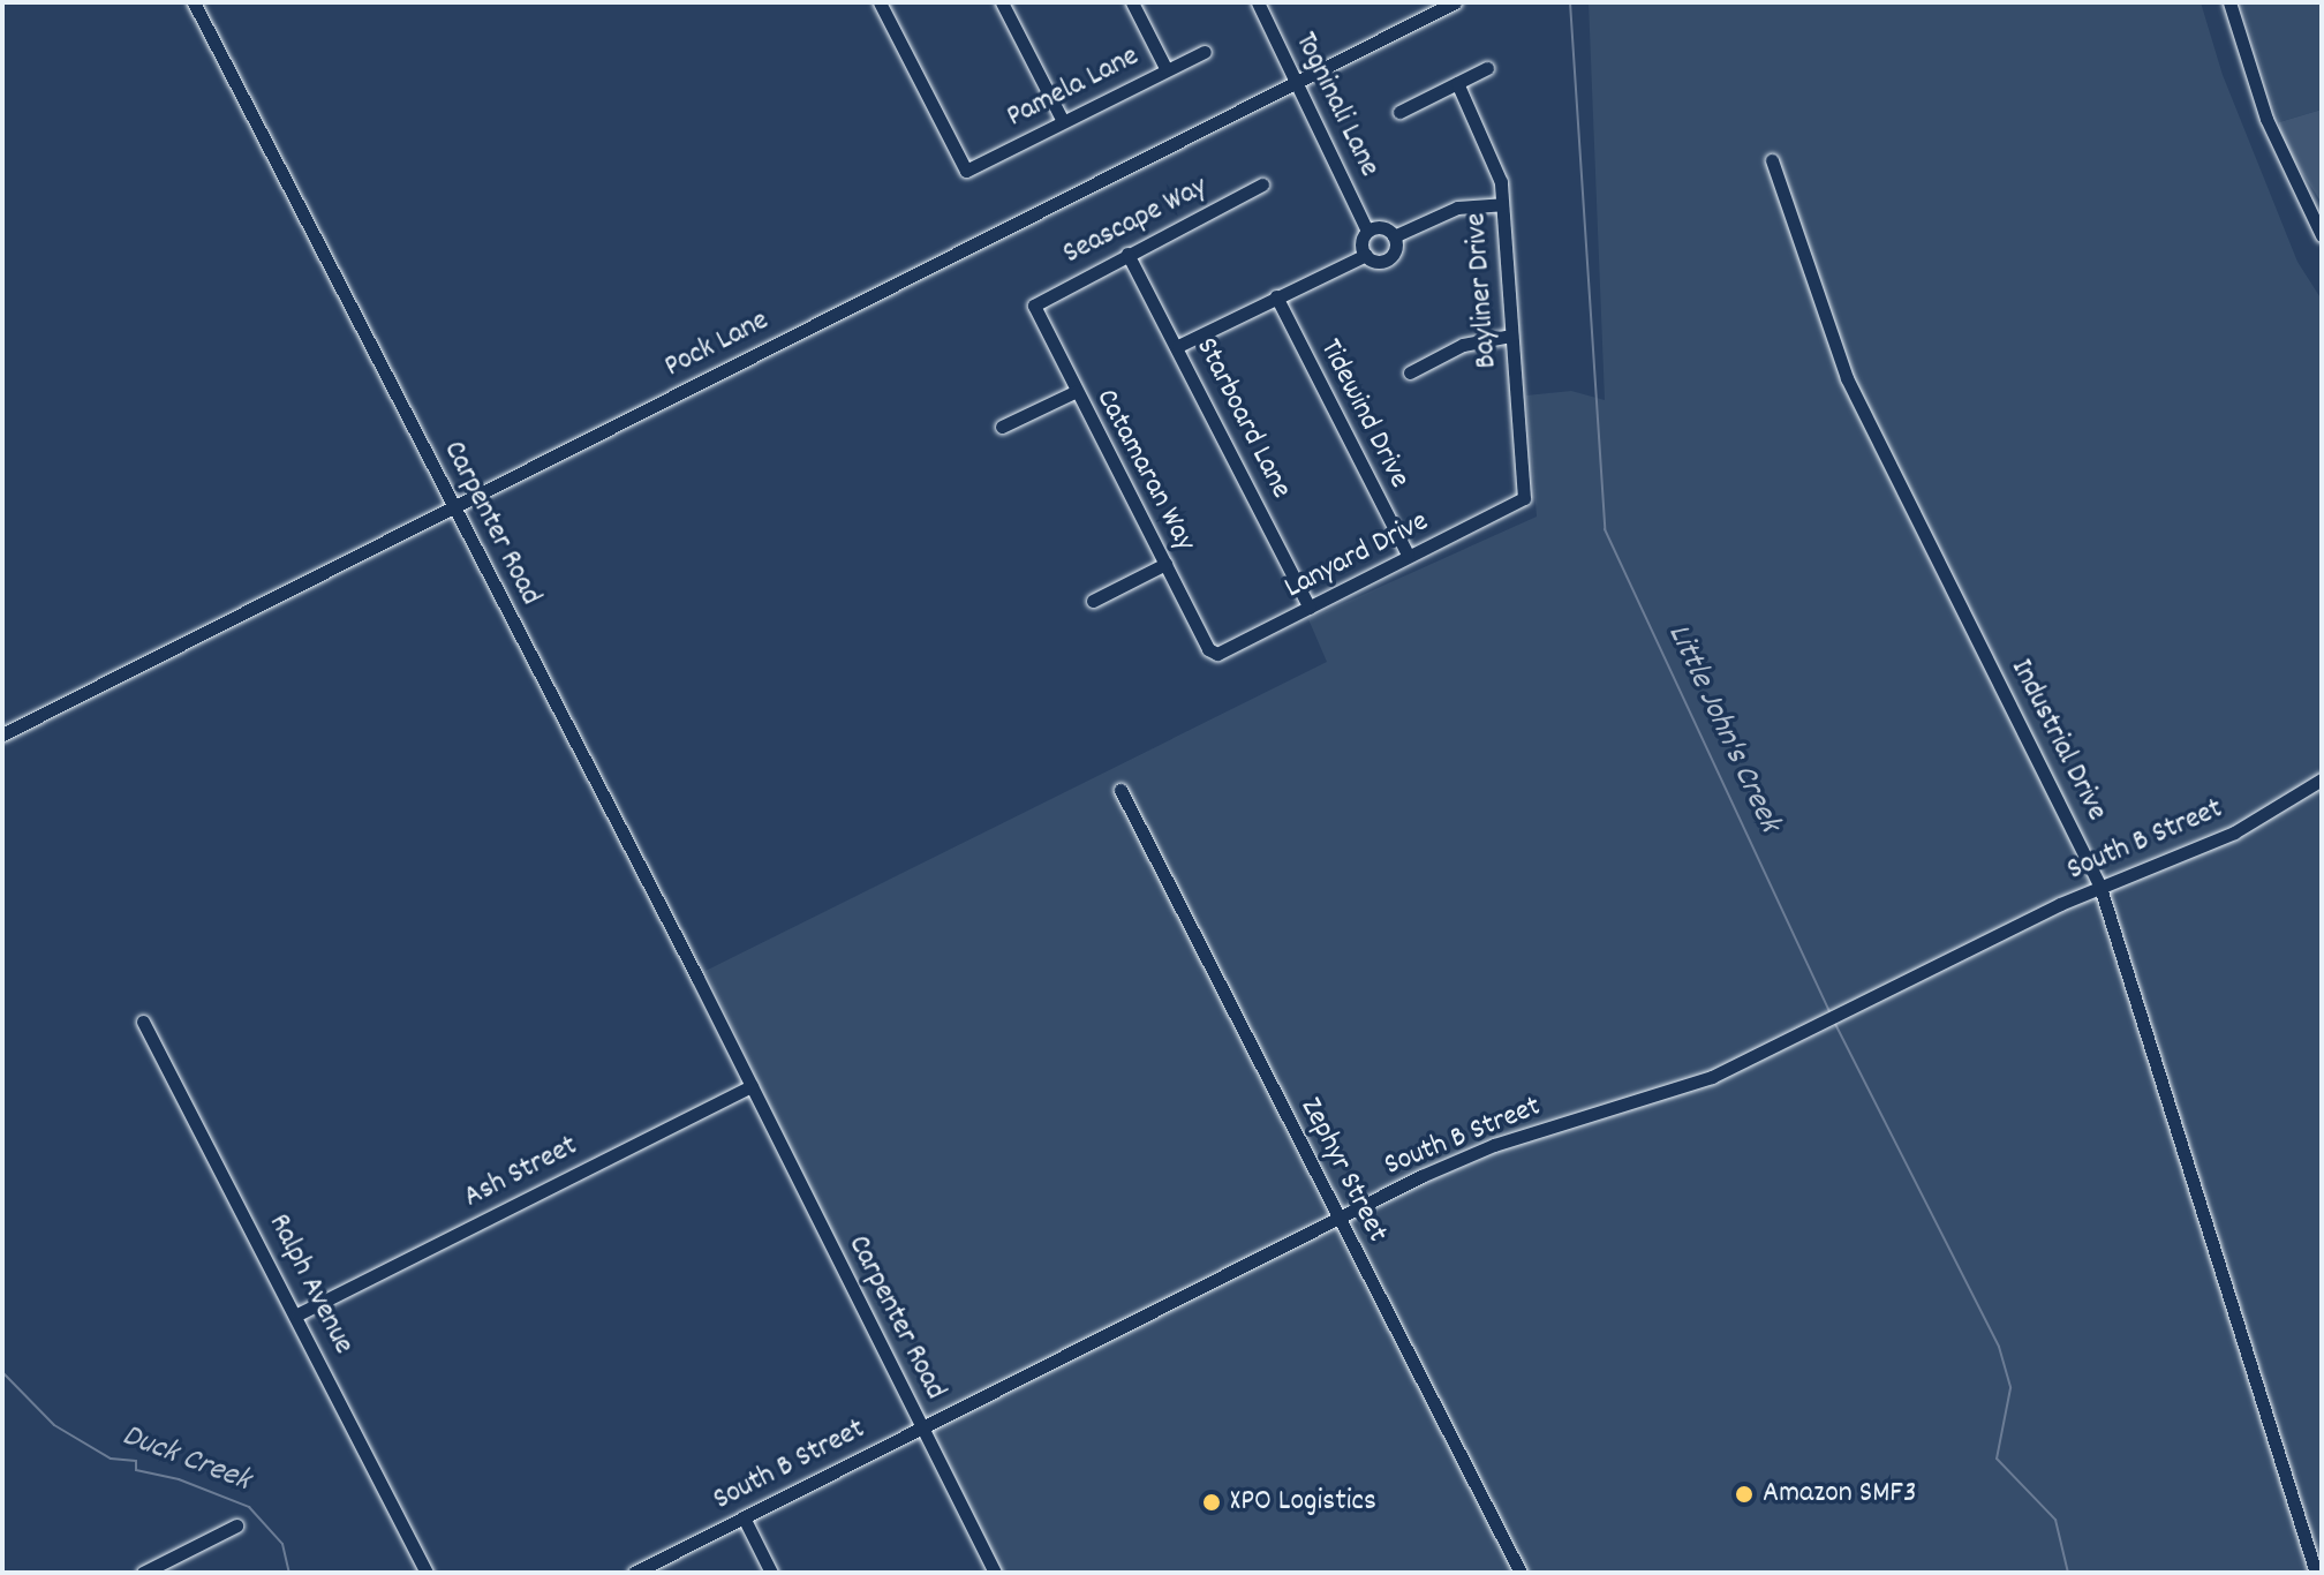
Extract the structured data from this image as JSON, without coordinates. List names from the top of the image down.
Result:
{
  "streets": {
    "street": [
      "Pamela Lane",
      "Togninali Lane",
      "Seascape Way",
      "Bayliner Drive",
      "Pock Lane",
      "Tidewind Drive",
      "Starboard Lane",
      "Catamaran Way",
      "Carpenter Road",
      "Lanyard Drive",
      "Industrial Drive",
      "South B Street",
      "Zephyr Street",
      "Ash Street",
      "Ralph Avenue"
    ]
  },
  "crossings": [
    ["Togninali Lane", "Pock Lane"],
    ["Seascape Way", "Starboard Lane"],
    ["Seascape Way", "Catamaran Way"],
    ["Bayliner Drive", "Lanyard Drive"],
    ["Pock Lane", "Carpenter Road"],
    ["Tidewind Drive", "Lanyard Drive"],
    ["Starboard Lane", "Lanyard Drive"],
    ["Catamaran Way", "Lanyard Drive"],
    ["Carpenter Road", "South B Street"],
    ["Carpenter Road", "Ash Street"],
    ["Industrial Drive", "South B Street"],
    ["South B Street", "Zephyr Street"],
    ["Ash Street", "Ralph Avenue"]
  ],
  "water": ["Little John's Creek", "Duck Creek"],
  "places": ["Amazon SMF3", "XPO Logistics"]
}
